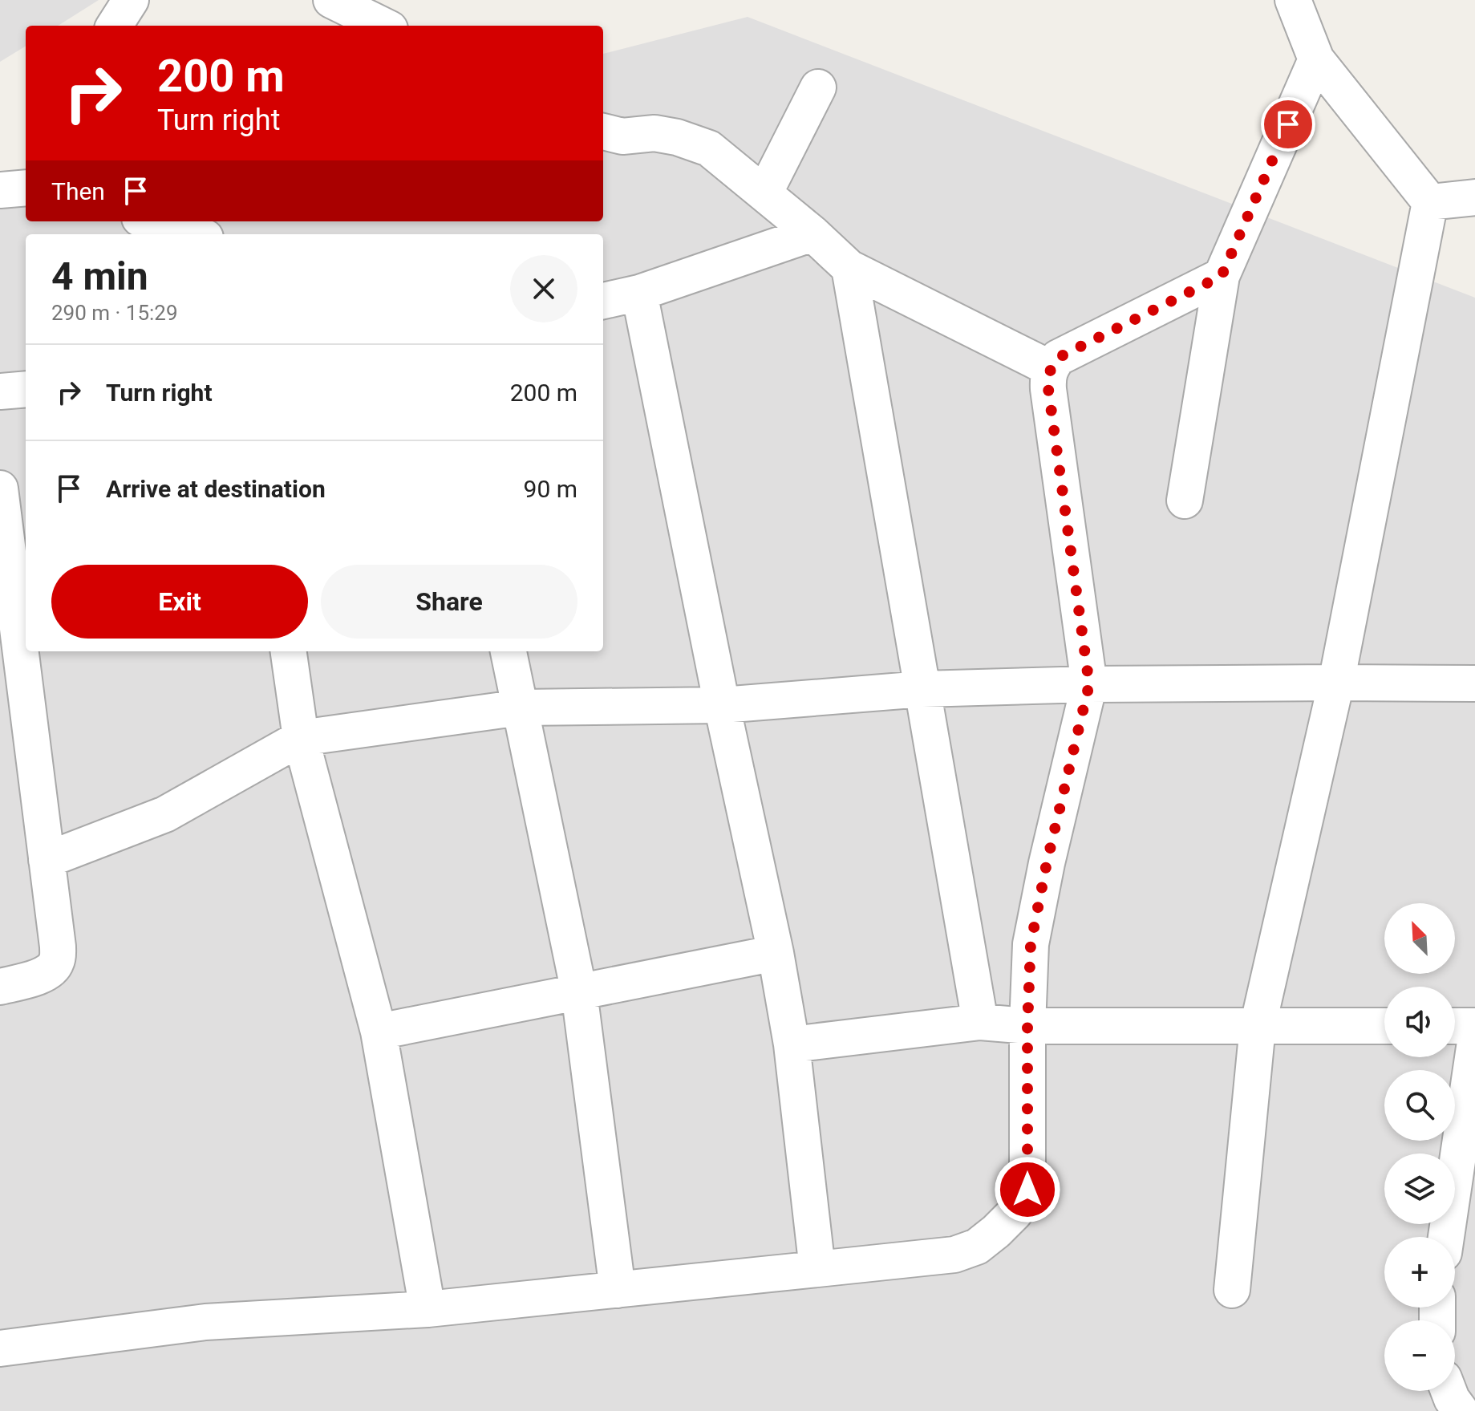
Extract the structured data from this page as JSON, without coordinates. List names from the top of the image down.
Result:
{
  "north": "top left",
  "page": {
    "turn": ["200 m", "Turn right"],
    "then": "Then",
    "heading": ["4 min", "290 m · 15:29"],
    "list": [
      {
        "name": "Turn right",
        "value": "200 m"
      },
      {
        "name": "Arrive at destination",
        "value": "90 m"
      }
    ],
    "buttons": ["Exit", "Share"],
    "map_buttons": ["+", "−"]
  }
}
